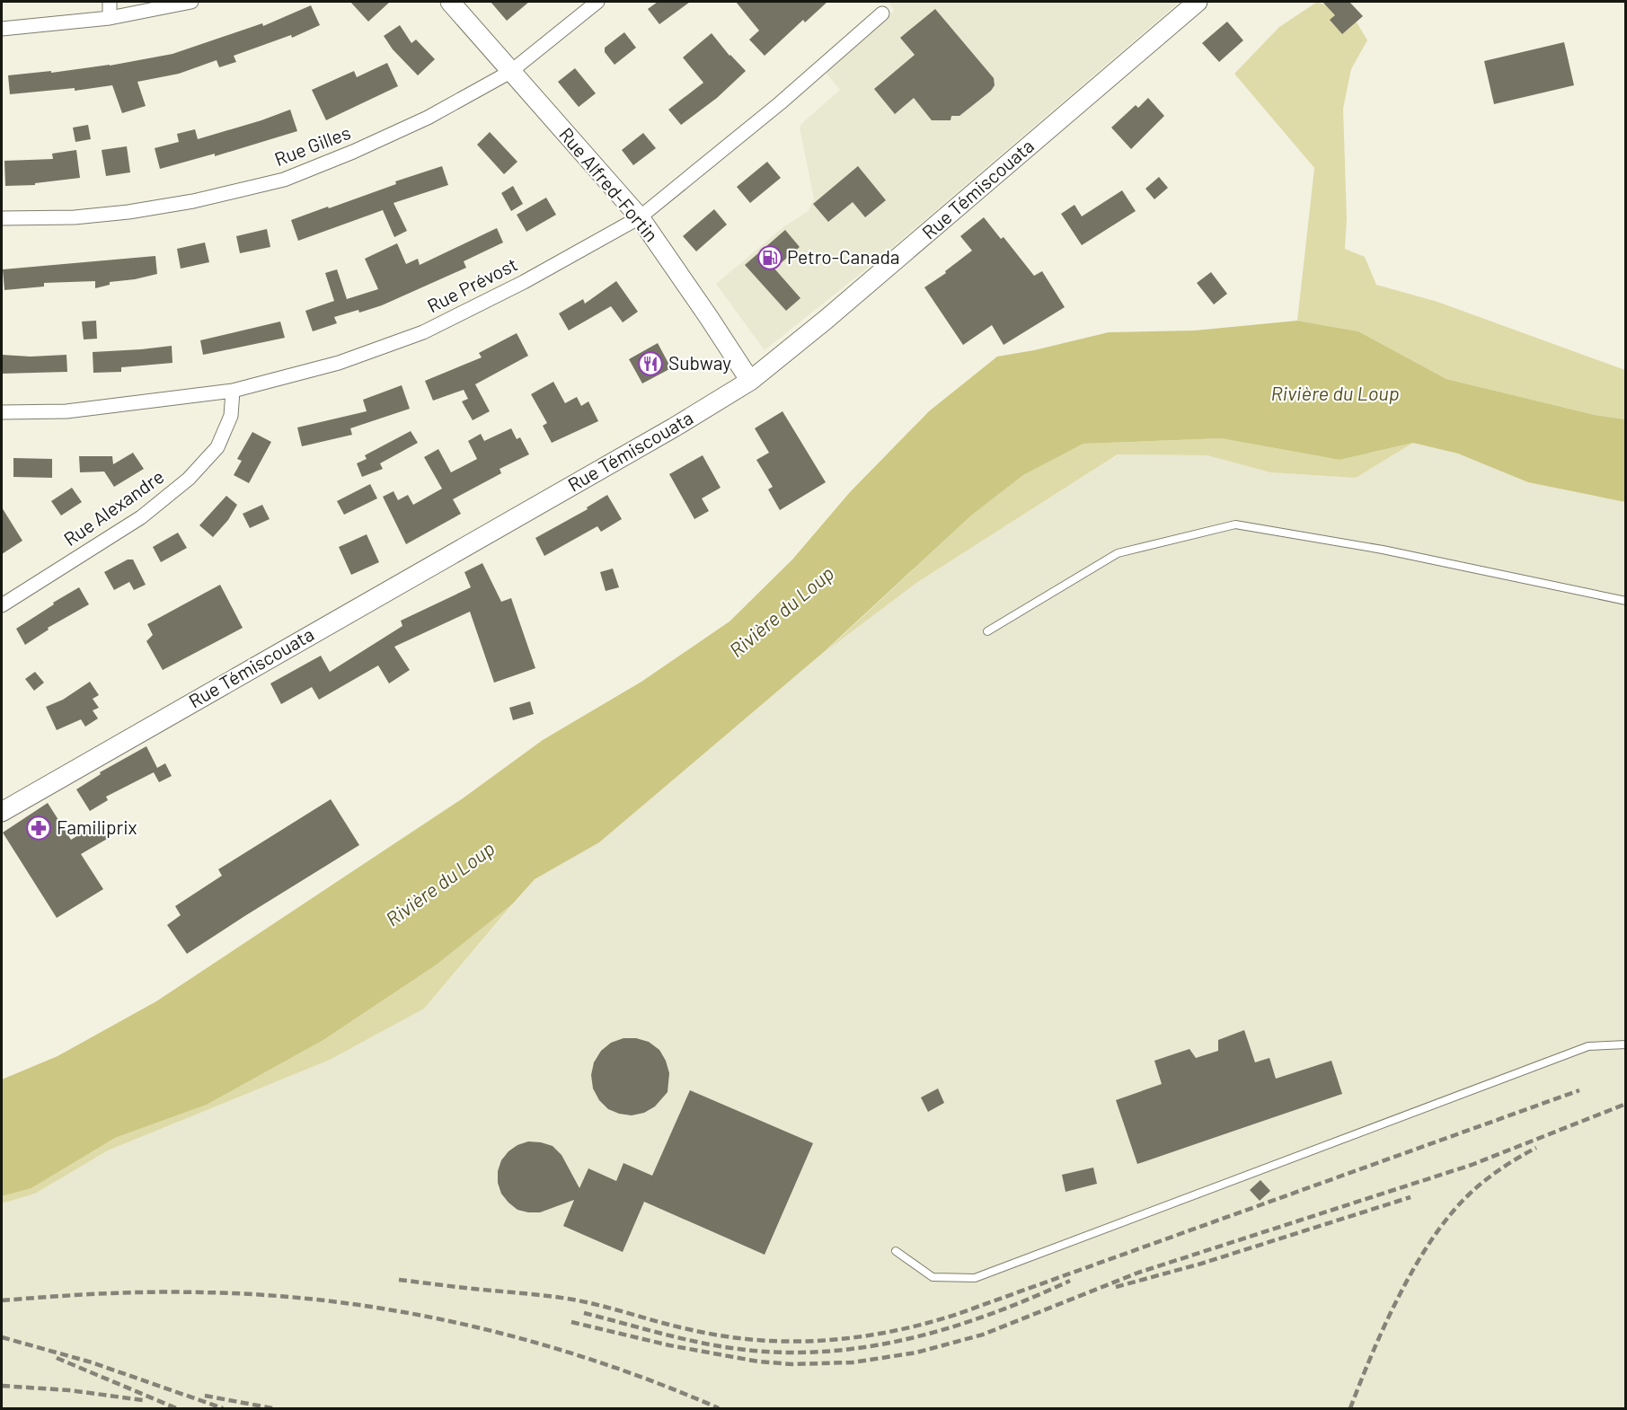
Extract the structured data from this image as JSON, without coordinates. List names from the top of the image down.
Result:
{
  "streets": {
    "main road": ["Rue Alfred-Fortin", "Rue Témiscouata"],
    "street": ["Rue Gilles", "Rue Prévost", "Rue Alexandre"]
  },
  "crossings": [
    ["Rue Gilles", "Rue Alfred-Fortin"],
    ["Rue Alfred-Fortin", "Rue Témiscouata"],
    ["Rue Alfred-Fortin", "Rue Prévost"],
    ["Rue Prévost", "Rue Alexandre"]
  ],
  "water": ["Rivière du Loup"],
  "places": {
    "fuel station": ["Petro-Canada"],
    "restaurant": ["Subway"],
    "pharmacy": ["Familiprix"]
  }
}
